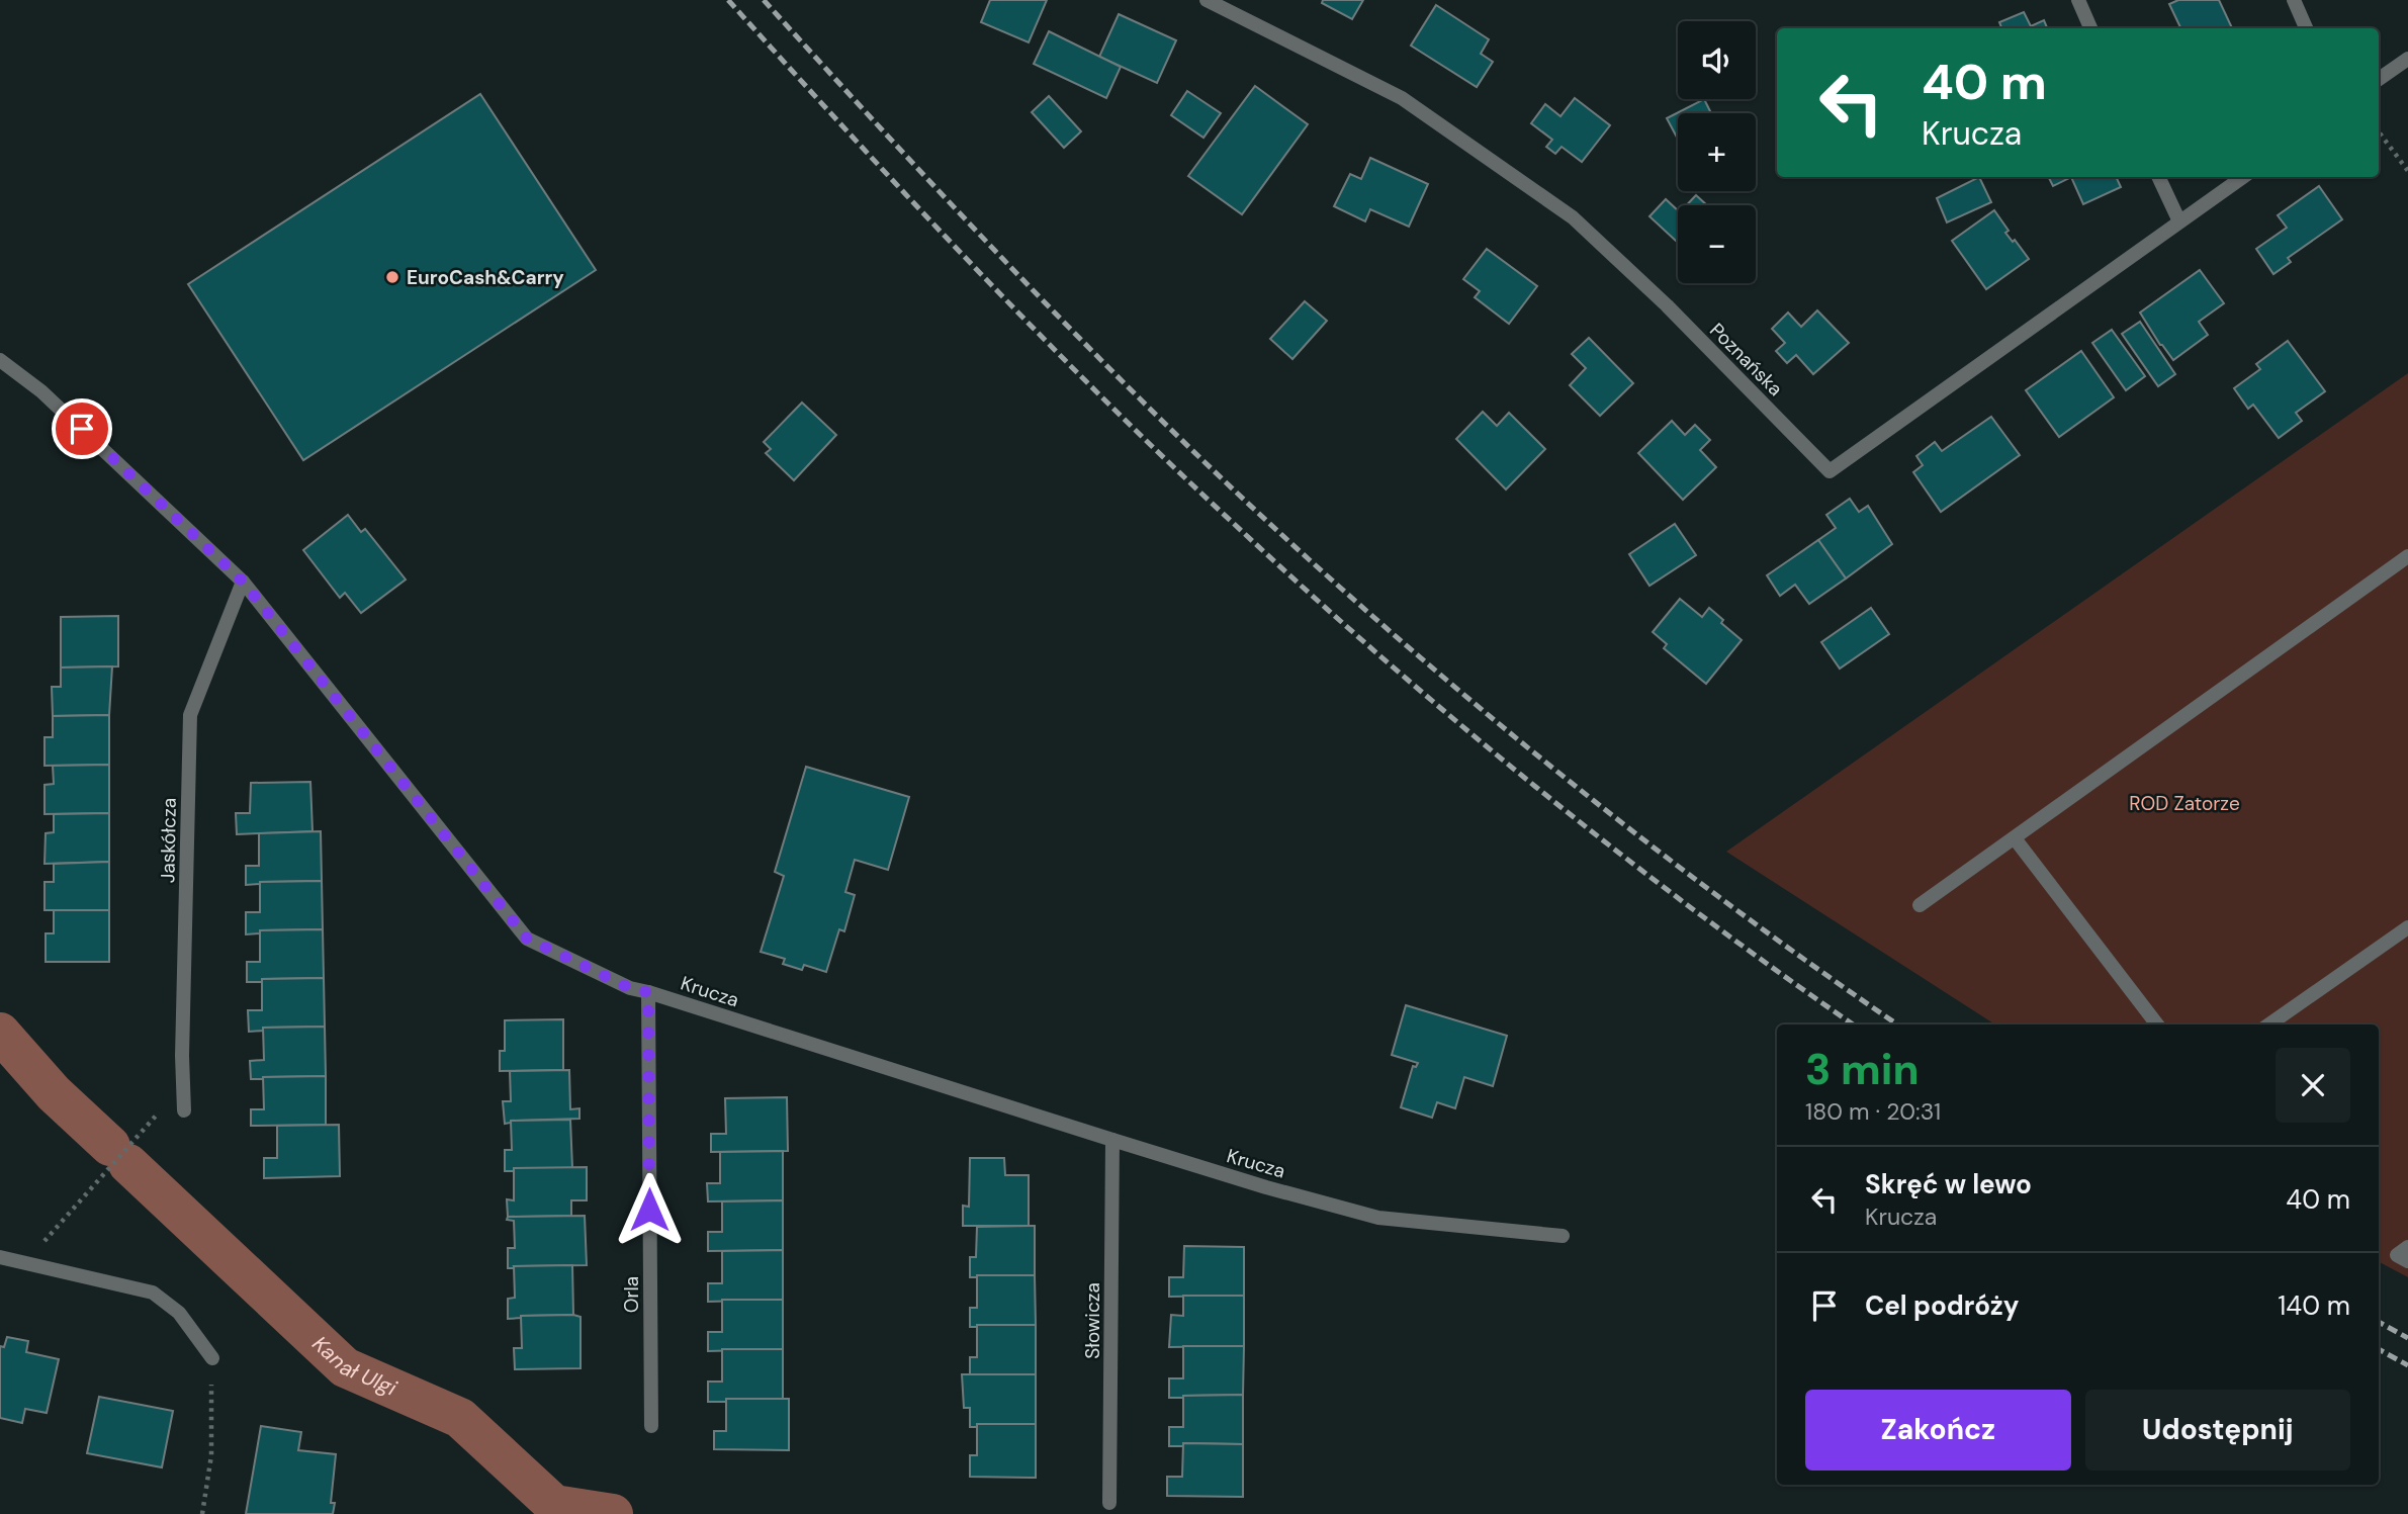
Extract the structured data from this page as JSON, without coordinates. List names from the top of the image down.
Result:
{
  "streets": {
    "street": [
      "Poznańska",
      "Jaskółcza",
      "Krucza",
      "Orla",
      "Słowicza"
    ]
  },
  "crossings": [
    ["Jaskółcza", "Krucza"],
    ["Krucza", "Orla"],
    ["Krucza", "Słowicza"]
  ],
  "water": ["Kanał Ulgi"],
  "parks": ["ROD Zatorze"],
  "places": ["EuroCash&Carry"],
  "page": {
    "map_buttons": ["+", "−"],
    "turn": ["40 m", "Krucza"],
    "heading": ["3 min", "180 m · 20:31"],
    "list": [
      {
        "name": "Skręć w lewo",
        "note": "Krucza",
        "value": "40 m"
      },
      {
        "name": "Cel podróży",
        "value": "140 m"
      }
    ],
    "buttons": ["Zakończ", "Udostępnij"]
  }
}
